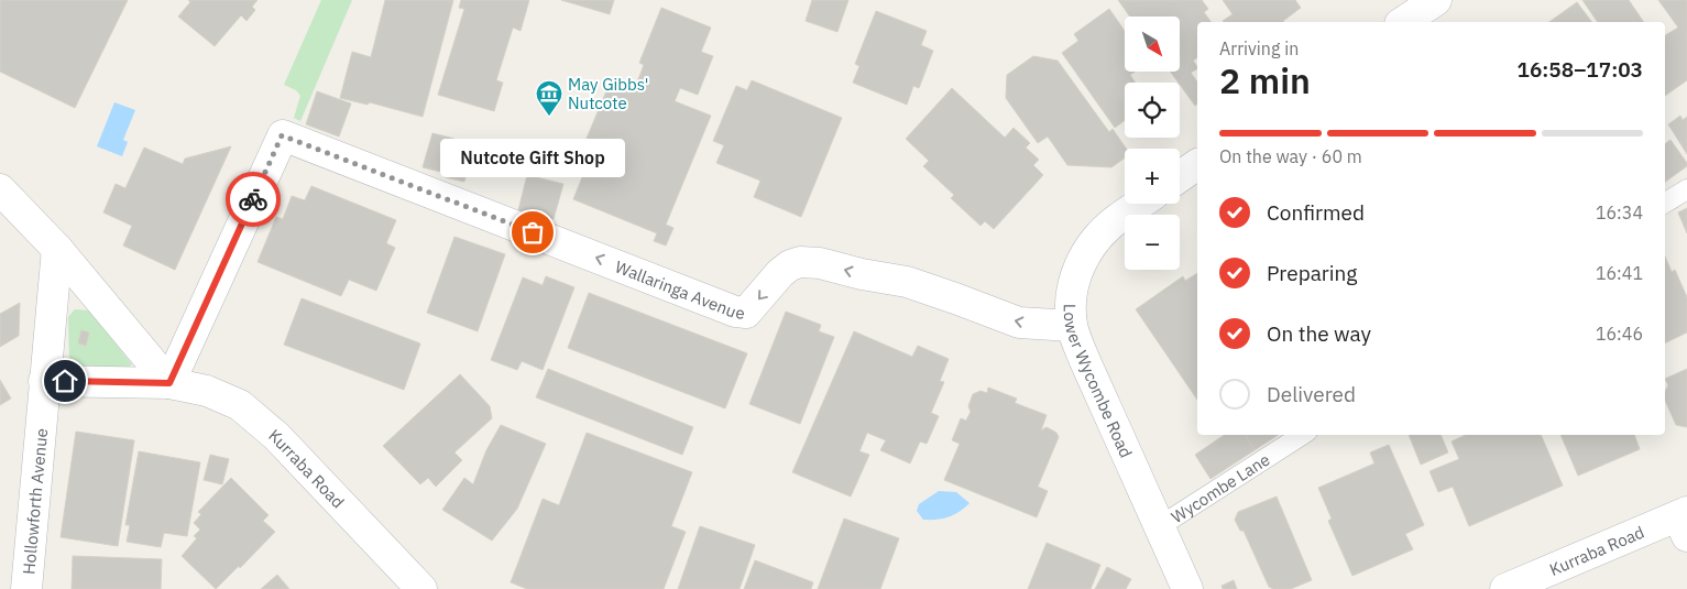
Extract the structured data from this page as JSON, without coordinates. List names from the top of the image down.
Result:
{
  "streets": {
    "street": [
      "Wallaringa Avenue",
      "Lower Wycombe Road",
      "Kurraba Road",
      "Hollowforth Avenue"
    ],
    "lane": ["Wycombe Lane"]
  },
  "crossings": [
    ["Wallaringa Avenue", "Lower Wycombe Road"],
    ["Wallaringa Avenue", "Kurraba Road"],
    ["Lower Wycombe Road", "Wycombe Lane"],
    ["Kurraba Road", "Hollowforth Avenue"]
  ],
  "one_way": ["Wallaringa Avenue"],
  "places": {
    "museum": ["May Gibbs' Nutcote"],
    "other": ["Nutcote Gift Shop"]
  },
  "north": "bottom right",
  "page": {
    "map_buttons": ["+", "−"],
    "heading": ["2 min", "Arriving in", "16:58–17:03"],
    "bar": "On the way · 60 m",
    "bubble": "Nutcote Gift Shop",
    "list": [
      ["Confirmed", "16:34"],
      ["Preparing", "16:41"],
      ["On the way", "16:46"],
      "Delivered"
    ]
  }
}
